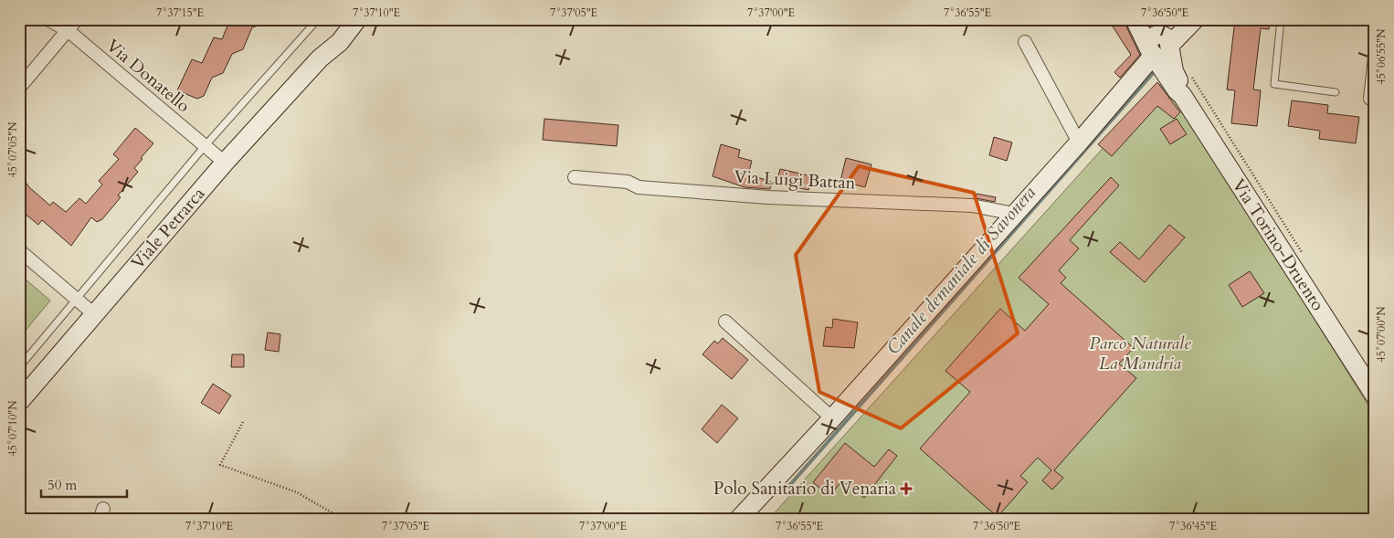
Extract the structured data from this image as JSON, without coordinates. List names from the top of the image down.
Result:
{
  "streets": {
    "street": [
      "Via Donatello",
      "Via Luigi Battan",
      "Viale Petrarca",
      "Via Torino-Druento"
    ]
  },
  "crossings": [
    ["Via Donatello", "Viale Petrarca"]
  ],
  "water": ["Canale demaniale di Savonera"],
  "parks": ["Parco Naturale La Mandria"],
  "places": {
    "health": ["Polo Sanitario di Venaria"]
  },
  "scale_bar": "50 m",
  "coordinates": [
    "7°37'15\"E",
    "7°37'10\"E",
    "7°37'05\"E",
    "7°37'00\"E",
    "7°36'55\"E",
    "7°36'50\"E",
    "45°06'55\"N",
    "45°07'05\"N",
    "45°07'00\"N",
    "45°07'10\"N",
    "7°36'45\"E"
  ]
}
